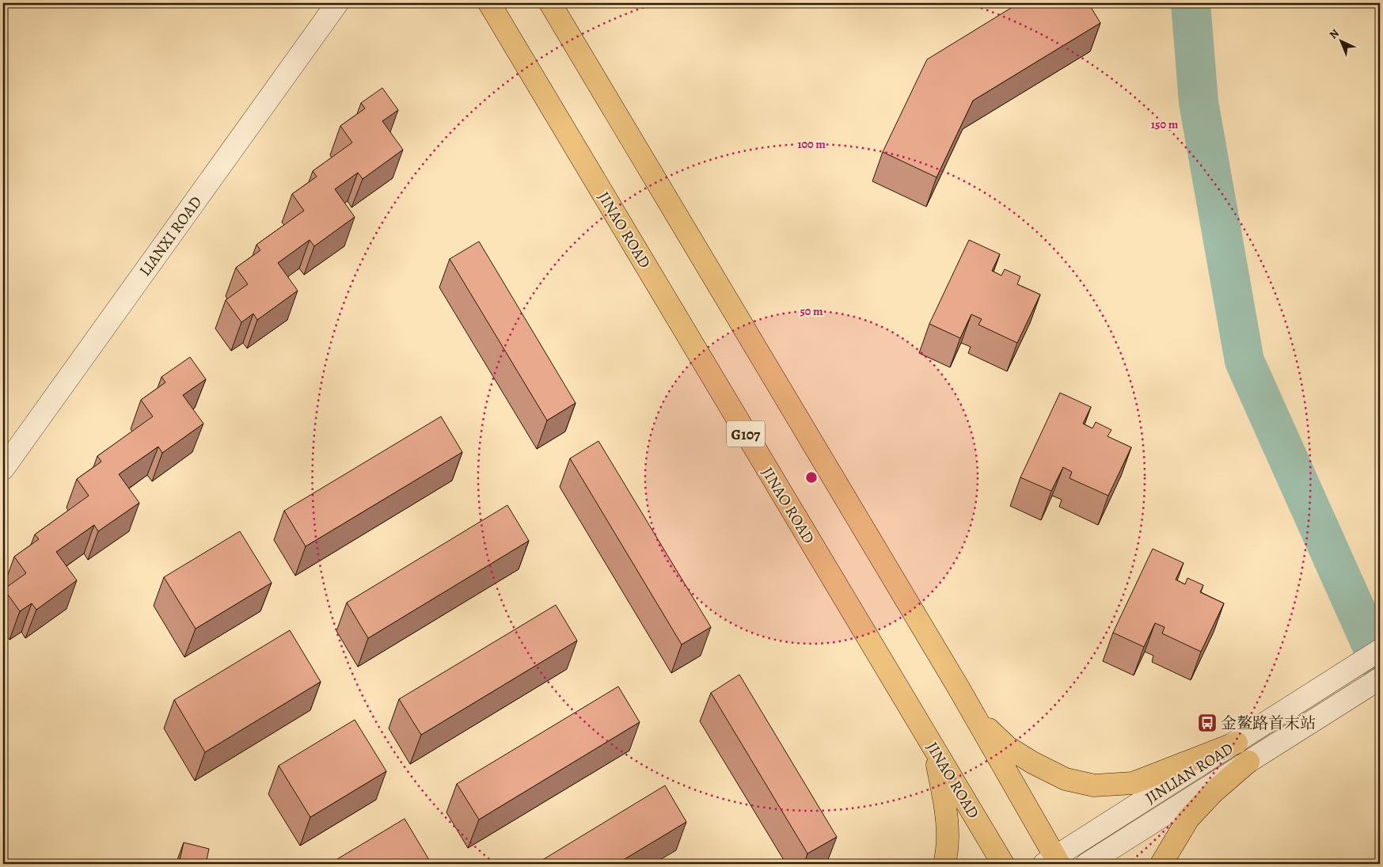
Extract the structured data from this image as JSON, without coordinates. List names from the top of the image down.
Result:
{
  "streets": {
    "highway": ["JINAO ROAD", "G107"],
    "street": ["LIANXI ROAD", "JINLIAN ROAD"]
  },
  "places": {
    "bus stop": ["金鳌路首末站"]
  },
  "north": "top left",
  "rings": ["150 m", "100 m", "50 m"]
}
